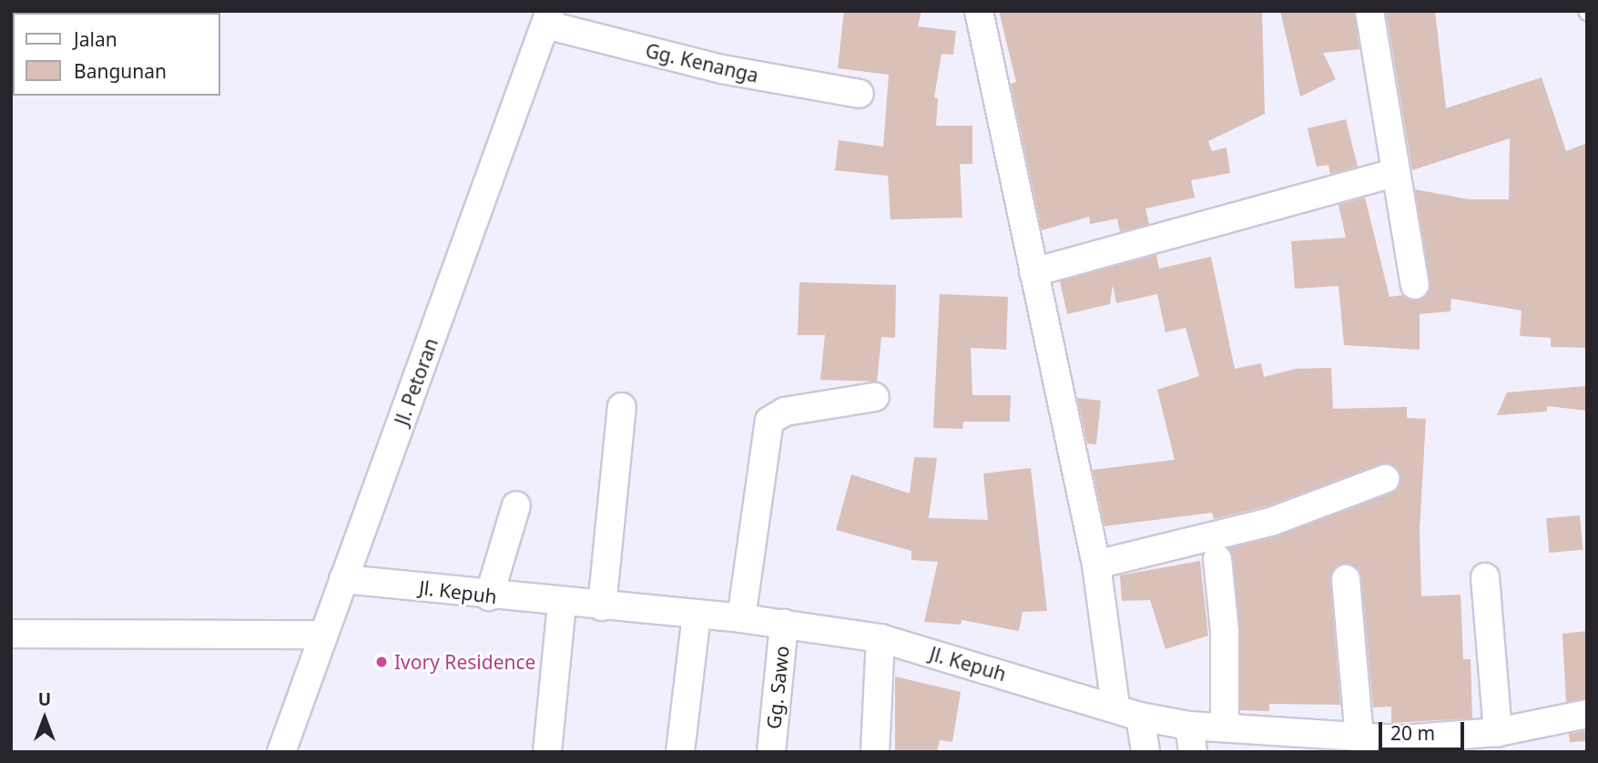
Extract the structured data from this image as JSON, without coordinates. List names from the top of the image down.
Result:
{
  "streets": {
    "street": [
      "Gg. Kenanga",
      "Jl. Petoran",
      "Jl. Kepuh",
      "Gg. Sawo"
    ]
  },
  "crossings": [
    ["Gg. Kenanga", "Jl. Petoran"],
    ["Jl. Petoran", "Jl. Kepuh"],
    ["Jl. Kepuh", "Gg. Sawo"]
  ],
  "places": ["Ivory Residence"],
  "legend": ["Jalan", "Bangunan"],
  "scale_bar": "20 m",
  "north": "top"
}
